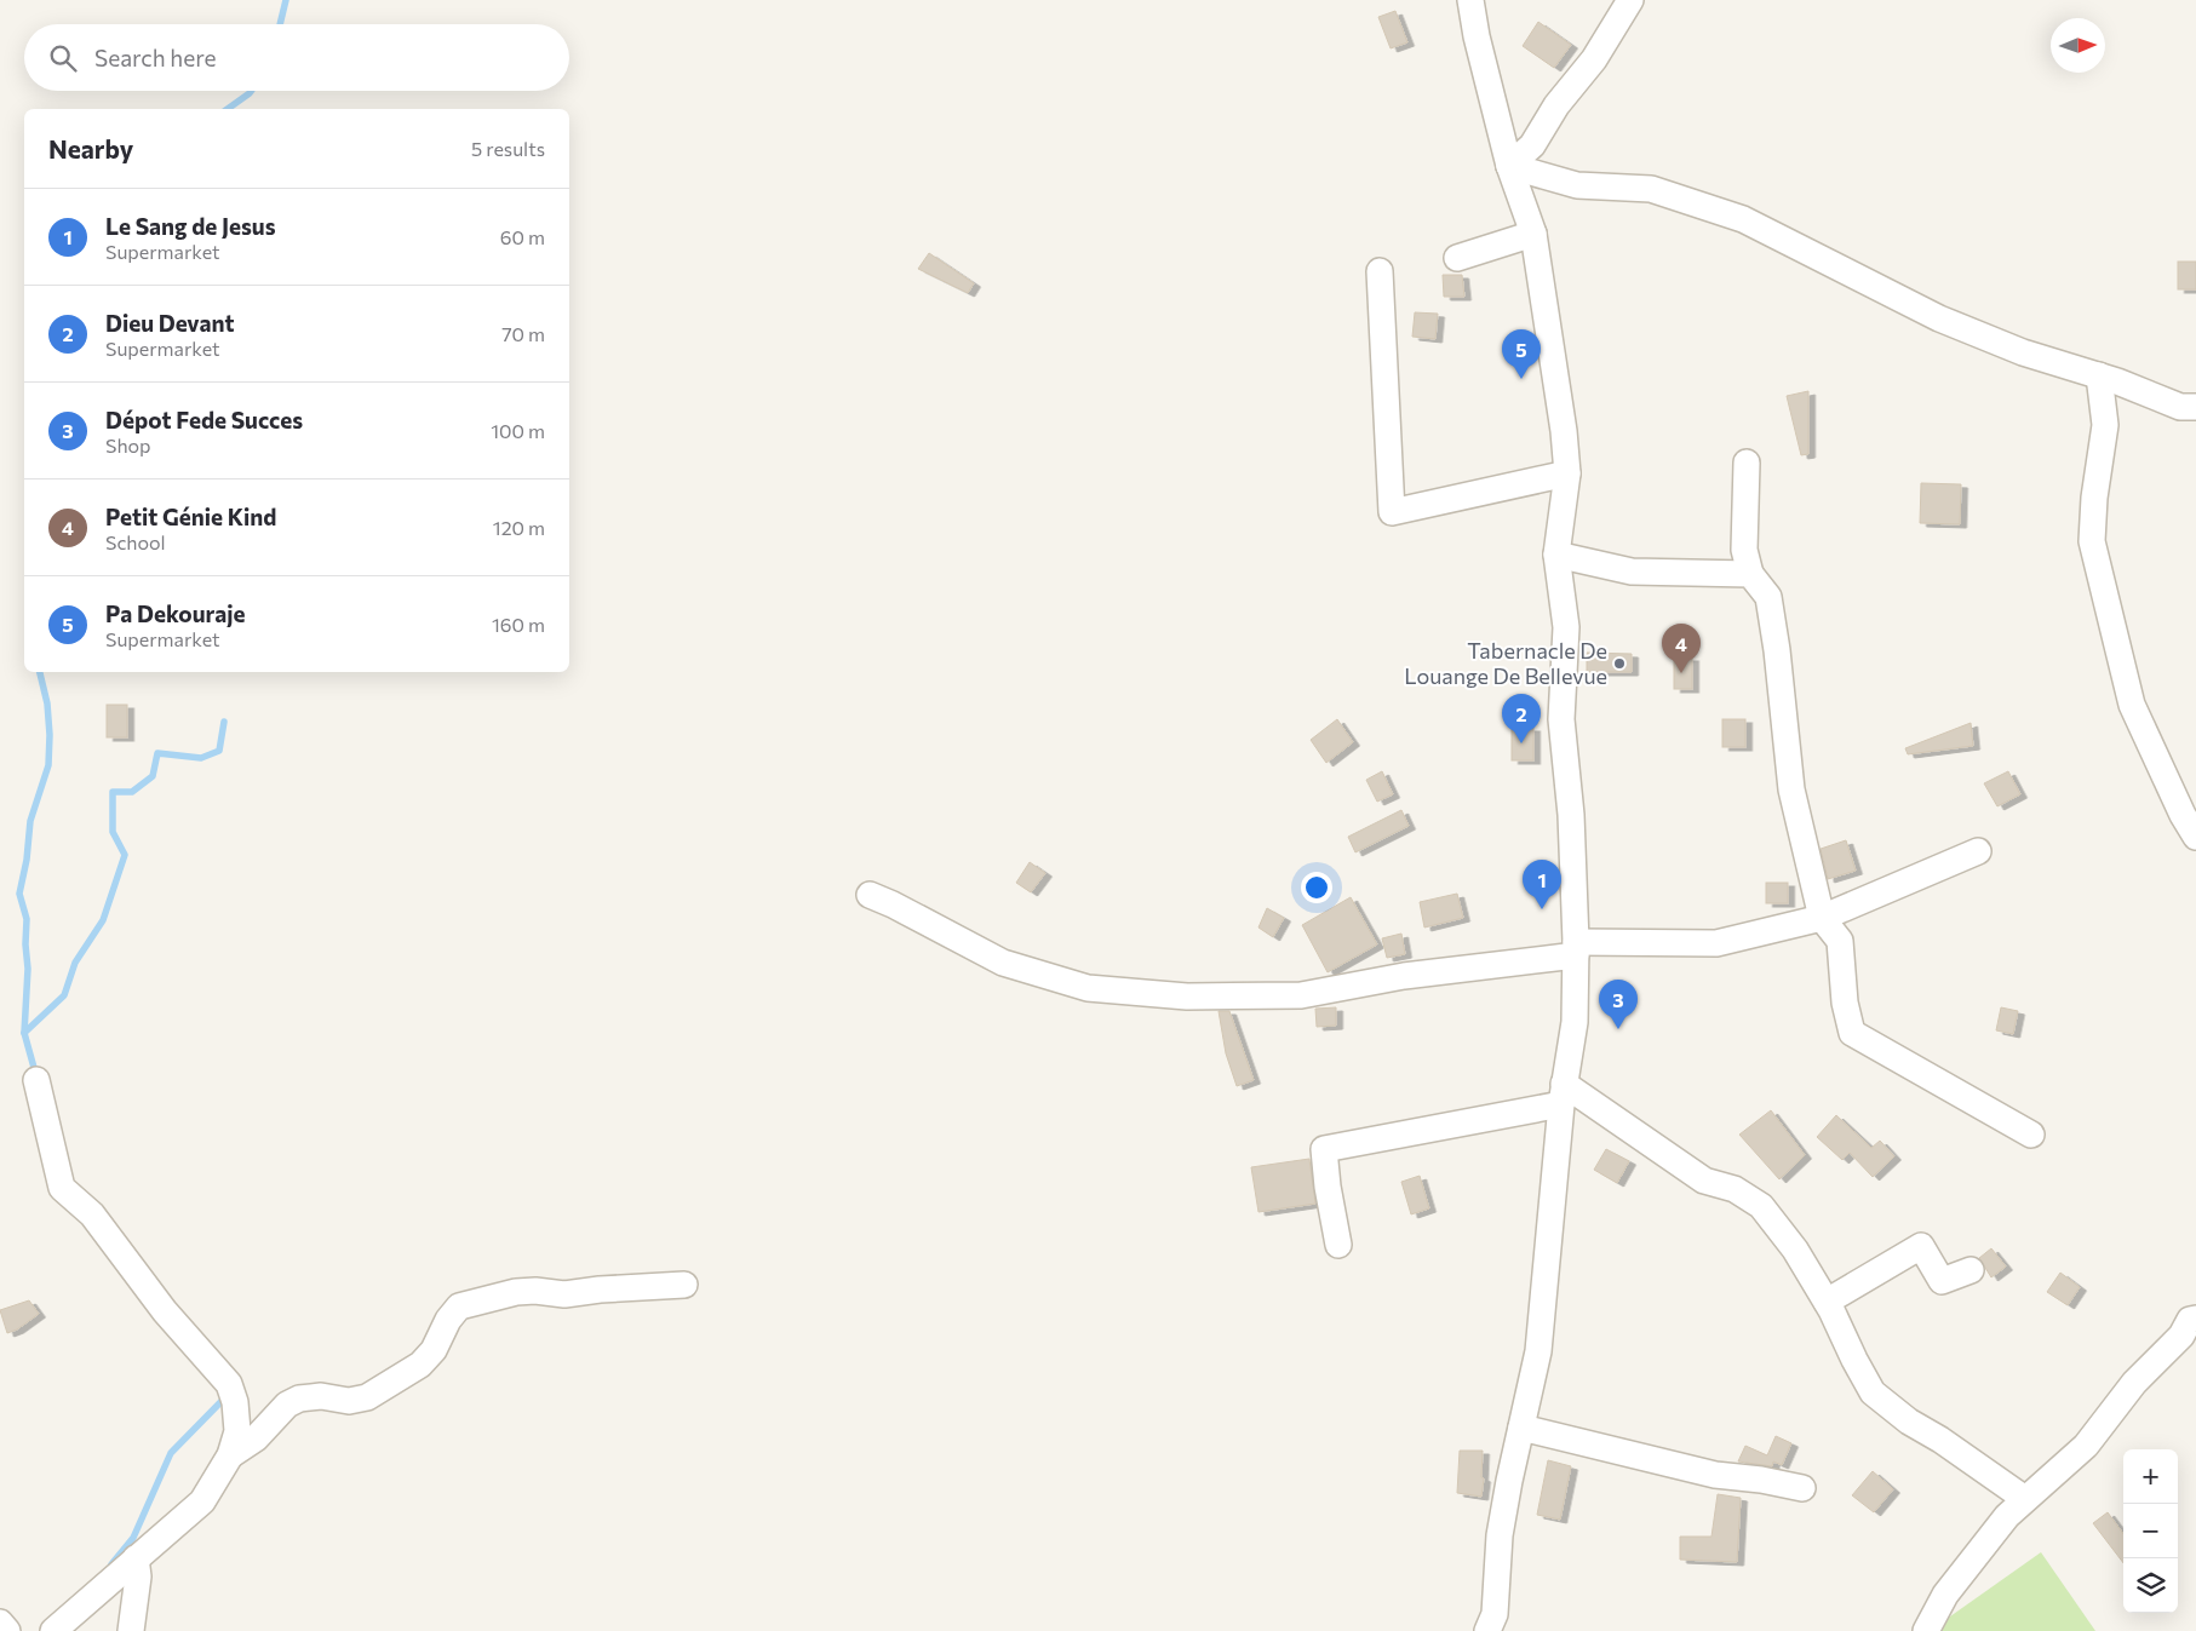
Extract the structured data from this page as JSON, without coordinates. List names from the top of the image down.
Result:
{
  "places": ["Tabernacle De Louange De Bellevue"],
  "north": "right",
  "page": {
    "search": "Search here",
    "heading": ["Nearby", "5 results"],
    "list": [
      {
        "mark": "1",
        "name": "Le Sang de Jesus",
        "note": "Supermarket",
        "value": "60 m"
      },
      {
        "mark": "2",
        "name": "Dieu Devant",
        "note": "Supermarket",
        "value": "70 m"
      },
      {
        "mark": "3",
        "name": "Dépot Fede Succes",
        "note": "Shop",
        "value": "100 m"
      },
      {
        "mark": "4",
        "name": "Petit Génie Kind",
        "note": "School",
        "value": "120 m"
      },
      {
        "mark": "5",
        "name": "Pa Dekouraje",
        "note": "Supermarket",
        "value": "160 m"
      }
    ],
    "pins": [
      "5",
      "4",
      "2",
      "1",
      "3"
    ],
    "map_buttons": ["+", "−"]
  }
}
